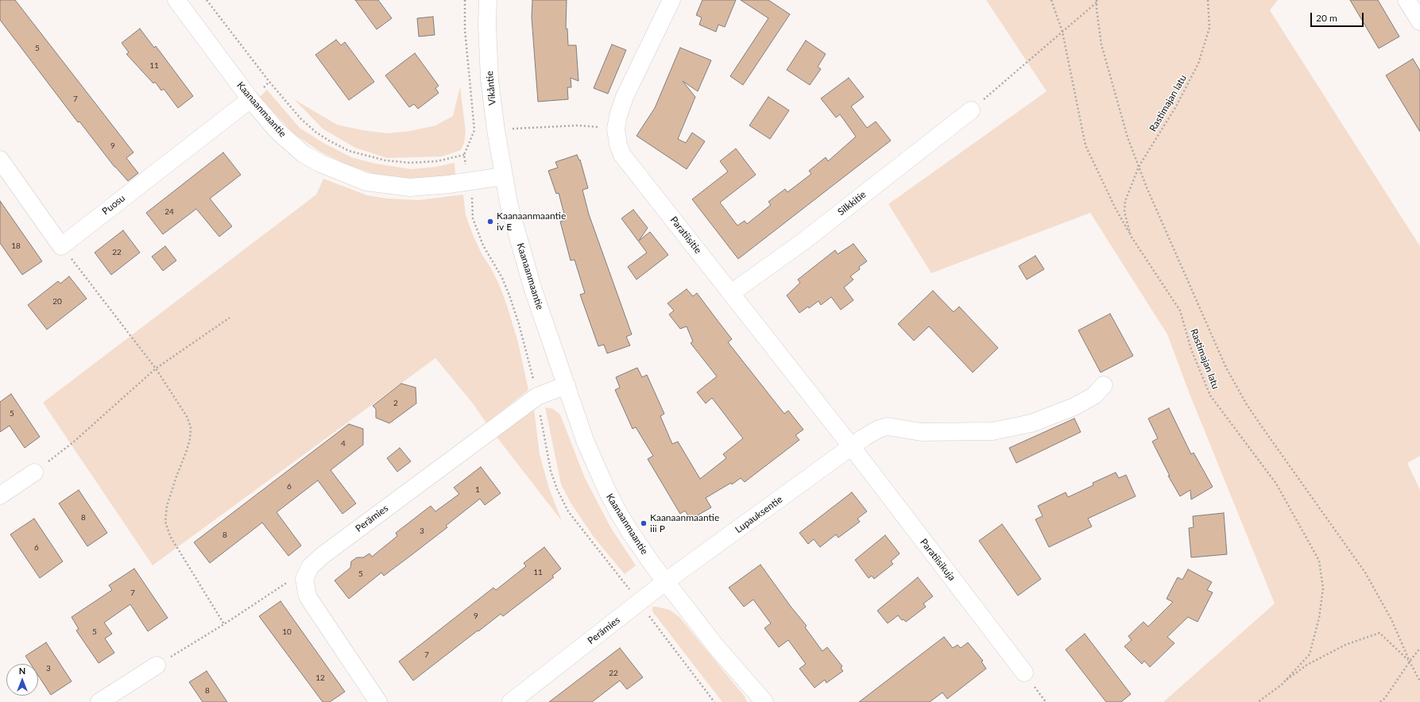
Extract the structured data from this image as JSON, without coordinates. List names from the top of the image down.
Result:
{
  "streets": {
    "street": [
      "Vikåntie",
      "Kaanaanmaantie",
      "Silkkitie",
      "Puosu",
      "Paratiisitie",
      "Lupauksentie",
      "Perämies",
      "Paratiisikuja"
    ],
    "path": ["Rastimajan latu"]
  },
  "crossings": [
    ["Vikåntie", "Kaanaanmaantie"],
    ["Kaanaanmaantie", "Puosu"],
    ["Kaanaanmaantie", "Lupauksentie"],
    ["Kaanaanmaantie", "Perämies"],
    ["Silkkitie", "Paratiisitie"],
    ["Paratiisitie", "Lupauksentie"],
    ["Paratiisitie", "Paratiisikuja"],
    ["Lupauksentie", "Perämies"],
    ["Lupauksentie", "Paratiisikuja"]
  ],
  "places": ["Kaanaanmaantie iv E", "Kaanaanmaantie iii P"],
  "house_numbers": [
    "5",
    "11",
    "7",
    "9",
    "24",
    "18",
    "22",
    "20",
    "2",
    "5",
    "4",
    "6",
    "1",
    "8",
    "3",
    "8",
    "6",
    "11",
    "5",
    "7",
    "9",
    "5",
    "10",
    "7",
    "3",
    "22",
    "12",
    "8"
  ],
  "scale_bar": "20 m",
  "north": "top"
}
